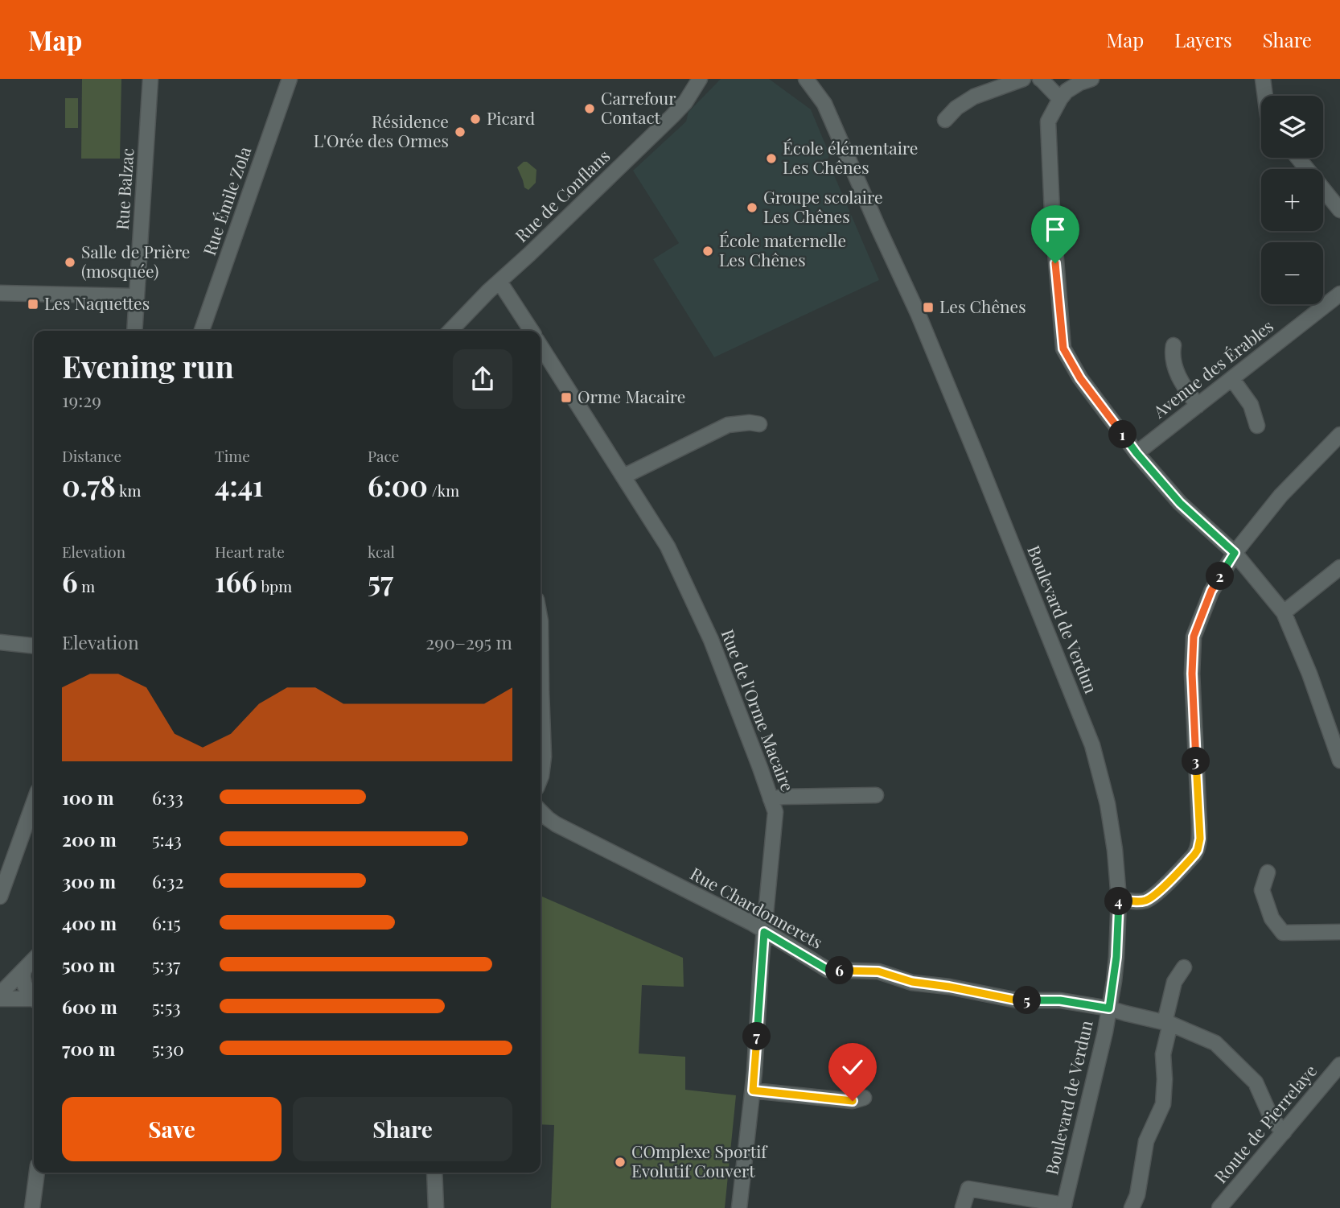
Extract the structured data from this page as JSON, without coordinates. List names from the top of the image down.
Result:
{
  "streets": {
    "street": [
      "Rue Balzac",
      "Rue de Conflans",
      "Rue Émile Zola",
      "Avenue des Érables",
      "Boulevard de Verdun",
      "Rue de l'Orme Macaire",
      "Rue Chardonnerets",
      "Route de Pierrelaye"
    ]
  },
  "crossings": [
    ["Boulevard de Verdun", "Rue Chardonnerets"],
    ["Rue de l'Orme Macaire", "Rue Chardonnerets"],
    ["Rue Chardonnerets", "Route de Pierrelaye"]
  ],
  "places": {
    "other": [
      "Carrefour Contact",
      "Picard",
      "Résidence L'Orée des Ormes",
      "École élémentaire Les Chênes",
      "Groupe scolaire Les Chênes",
      "École maternelle Les Chênes",
      "Salle de Prière (mosquée)",
      "COmplexe Sportif Evolutif Couvert"
    ],
    "transit": ["Les Naquettes", "Les Chênes", "Orme Macaire"]
  },
  "page": {
    "header": "Map",
    "nav": ["Map", "Layers", "Share"],
    "map_buttons": ["+", "−"],
    "heading": ["Evening run", "19:29"],
    "pins": [
      "1",
      "2",
      "3",
      "4",
      "6",
      "5",
      "7"
    ],
    "stats": [
      ["Distance", "0.78 km"],
      ["Time", "4:41"],
      ["Pace", "6:00 /km"],
      ["Elevation", "6 m"],
      ["Heart rate", "166 bpm"],
      ["kcal", "57"]
    ],
    "chart": ["Elevation", "290–295 m"],
    "list": [
      {
        "name": "100 m",
        "note": "6:33"
      },
      {
        "name": "200 m",
        "note": "5:43"
      },
      {
        "name": "300 m",
        "note": "6:32"
      },
      {
        "name": "400 m",
        "note": "6:15"
      },
      {
        "name": "500 m",
        "note": "5:37"
      },
      {
        "name": "600 m",
        "note": "5:53"
      },
      {
        "name": "700 m",
        "note": "5:30"
      }
    ],
    "buttons": ["Save", "Share"]
  }
}
